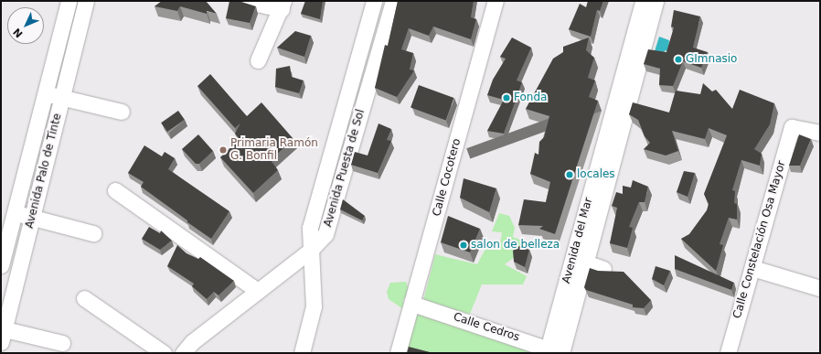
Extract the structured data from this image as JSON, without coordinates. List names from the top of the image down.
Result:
{
  "streets": {
    "street": [
      "Avenida Puesta de Sol",
      "Avenida Palo de Tinte",
      "Calle Cocotero",
      "Calle Constelación Osa Mayor",
      "Avenida del Mar",
      "Calle Cedros"
    ]
  },
  "crossings": [
    ["Calle Cocotero", "Calle Cedros"],
    ["Avenida del Mar", "Calle Cedros"]
  ],
  "places": [
    "GImnasio",
    "Fonda",
    "Primaria Ramón G. Bonfil",
    "locales",
    "salon de belleza"
  ],
  "north": "bottom left"
}
